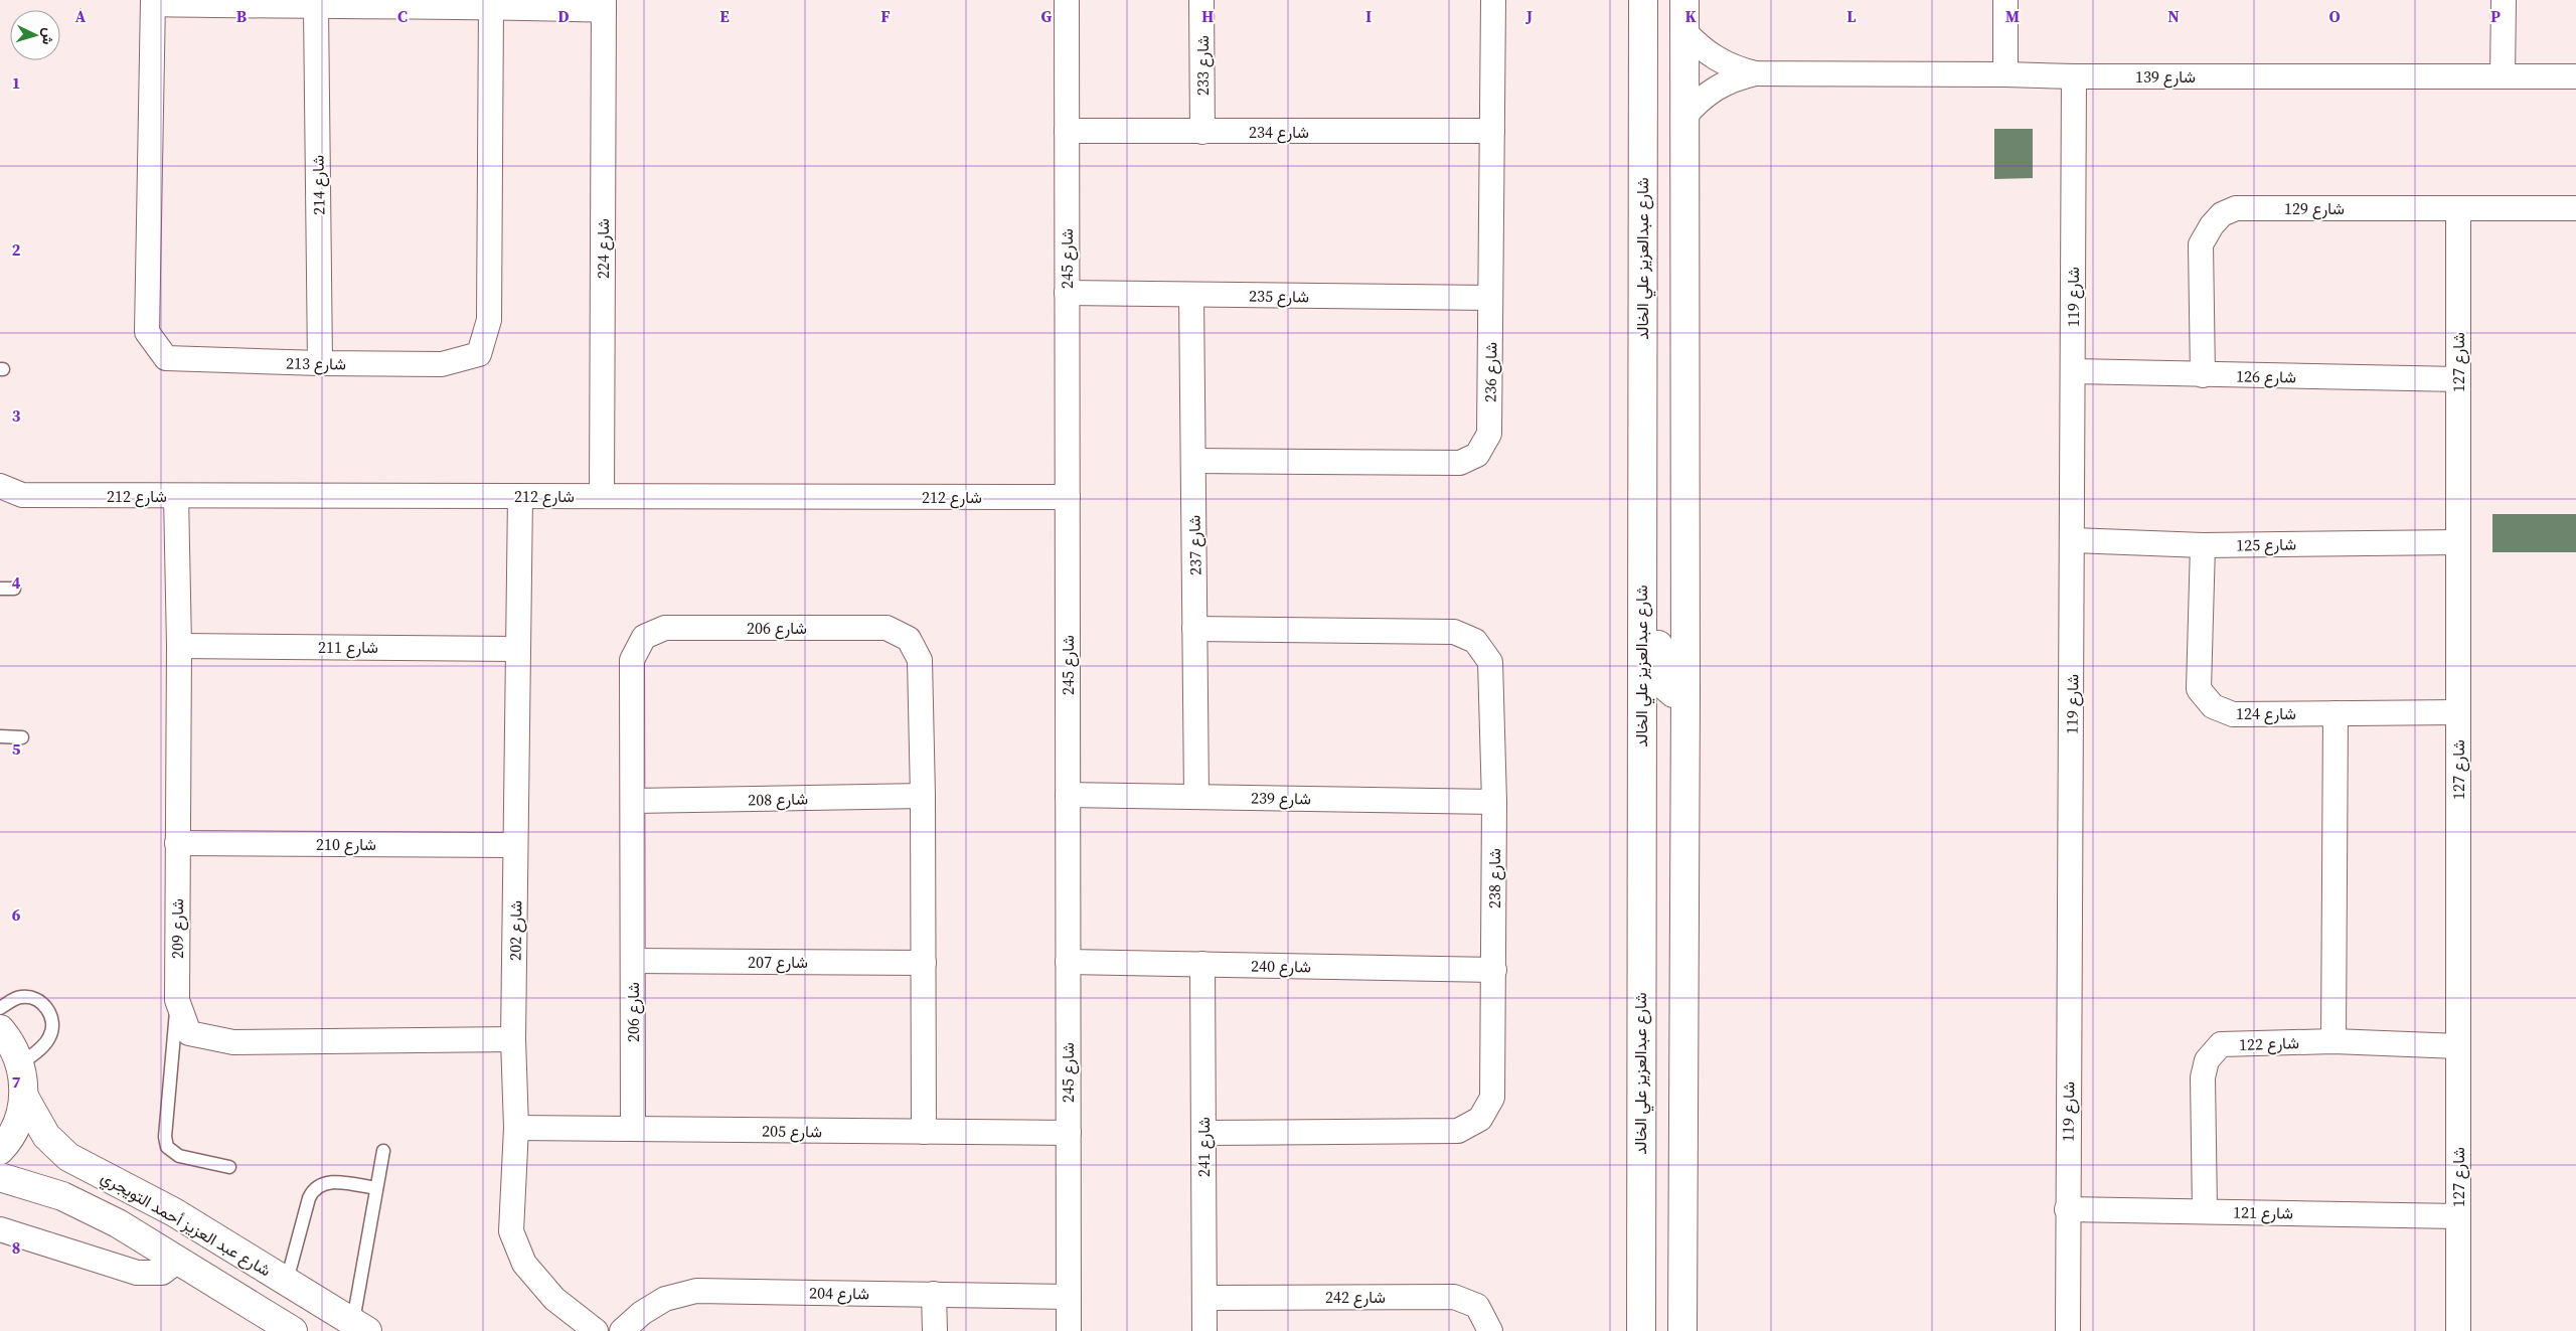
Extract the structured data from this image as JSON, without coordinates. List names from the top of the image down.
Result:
{
  "streets": {
    "street": [
      "شارع 233",
      "شارع 139",
      "شارع 234",
      "شارع 214",
      "شارع 129",
      "شارع 224",
      "شارع 245",
      "شارع عبدالعزيز علي الخالد",
      "شارع 235",
      "شارع 119",
      "شارع 127",
      "شارع 213",
      "شارع 236",
      "شارع 126",
      "شارع 212",
      "شارع 125",
      "شارع 237",
      "شارع 206",
      "شارع 211",
      "شارع 124",
      "شارع 239",
      "شارع 208",
      "شارع 210",
      "شارع 238",
      "شارع 209",
      "شارع 202",
      "شارع 207",
      "شارع 240",
      "شارع 122",
      "شارع 205",
      "شارع 241",
      "شارع 121",
      "شارع عبد العزيز أحمد التويجري",
      "شارع 204",
      "شارع 242"
    ]
  },
  "crossings": [
    ["شارع 233", "شارع 234"],
    ["شارع 139", "شارع 119"],
    ["شارع 234", "شارع 245"],
    ["شارع 234", "شارع 236"],
    ["شارع 214", "شارع 213"],
    ["شارع 129", "شارع 127"],
    ["شارع 129", "شارع 126"],
    ["شارع 224", "شارع 212"],
    ["شارع 245", "شارع 235"],
    ["شارع 245", "شارع 212"],
    ["شارع 245", "شارع 239"],
    ["شارع 245", "شارع 240"],
    ["شارع 245", "شارع 205"],
    ["شارع 245", "شارع 204"],
    ["شارع 235", "شارع 236"],
    ["شارع 235", "شارع 237"],
    ["شارع 119", "شارع 126"],
    ["شارع 119", "شارع 125"],
    ["شارع 119", "شارع 121"],
    ["شارع 127", "شارع 126"],
    ["شارع 127", "شارع 125"],
    ["شارع 127", "شارع 124"],
    ["شارع 127", "شارع 122"],
    ["شارع 127", "شارع 121"],
    ["شارع 236", "شارع 237"],
    ["شارع 212", "شارع 209"],
    ["شارع 212", "شارع 202"],
    ["شارع 125", "شارع 124"],
    ["شارع 237", "شارع 239"],
    ["شارع 237", "شارع 238"],
    ["شارع 206", "شارع 208"],
    ["شارع 206", "شارع 207"],
    ["شارع 206", "شارع 205"],
    ["شارع 211", "شارع 209"],
    ["شارع 211", "شارع 202"],
    ["شارع 239", "شارع 238"],
    ["شارع 210", "شارع 209"],
    ["شارع 210", "شارع 202"],
    ["شارع 238", "شارع 240"],
    ["شارع 238", "شارع 241"],
    ["شارع 209", "شارع 202"],
    ["شارع 202", "شارع 205"],
    ["شارع 240", "شارع 241"],
    ["شارع 122", "شارع 121"],
    ["شارع 241", "شارع 242"]
  ],
  "north": "right",
  "grid": {
    "columns": [
      "A",
      "B",
      "C",
      "D",
      "E",
      "F",
      "G",
      "H",
      "I",
      "J",
      "K",
      "L",
      "M",
      "N",
      "O",
      "P"
    ],
    "rows": [
      "1",
      "2",
      "3",
      "4",
      "5",
      "6",
      "7",
      "8"
    ]
  }
}
